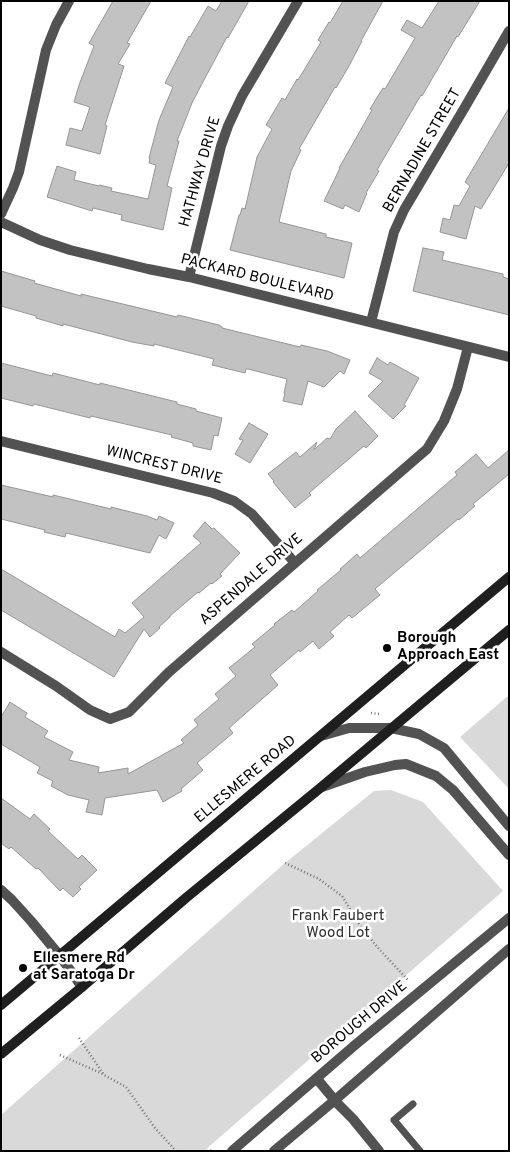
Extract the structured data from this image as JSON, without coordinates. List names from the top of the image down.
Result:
{
  "streets": {
    "main road": ["ELLESMERE ROAD"],
    "street": [
      "BERNADINE STREET",
      "HATHWAY DRIVE",
      "PACKARD BOULEVARD",
      "WINCREST DRIVE",
      "ASPENDALE DRIVE",
      "BOROUGH DRIVE"
    ]
  },
  "crossings": [
    ["BERNADINE STREET", "PACKARD BOULEVARD"],
    ["HATHWAY DRIVE", "PACKARD BOULEVARD"],
    ["PACKARD BOULEVARD", "ASPENDALE DRIVE"],
    ["WINCREST DRIVE", "ASPENDALE DRIVE"]
  ],
  "parks": ["Frank Faubert Wood Lot"],
  "places": ["Borough Approach East", "Ellesmere Rd at Saratoga Dr"]
}
